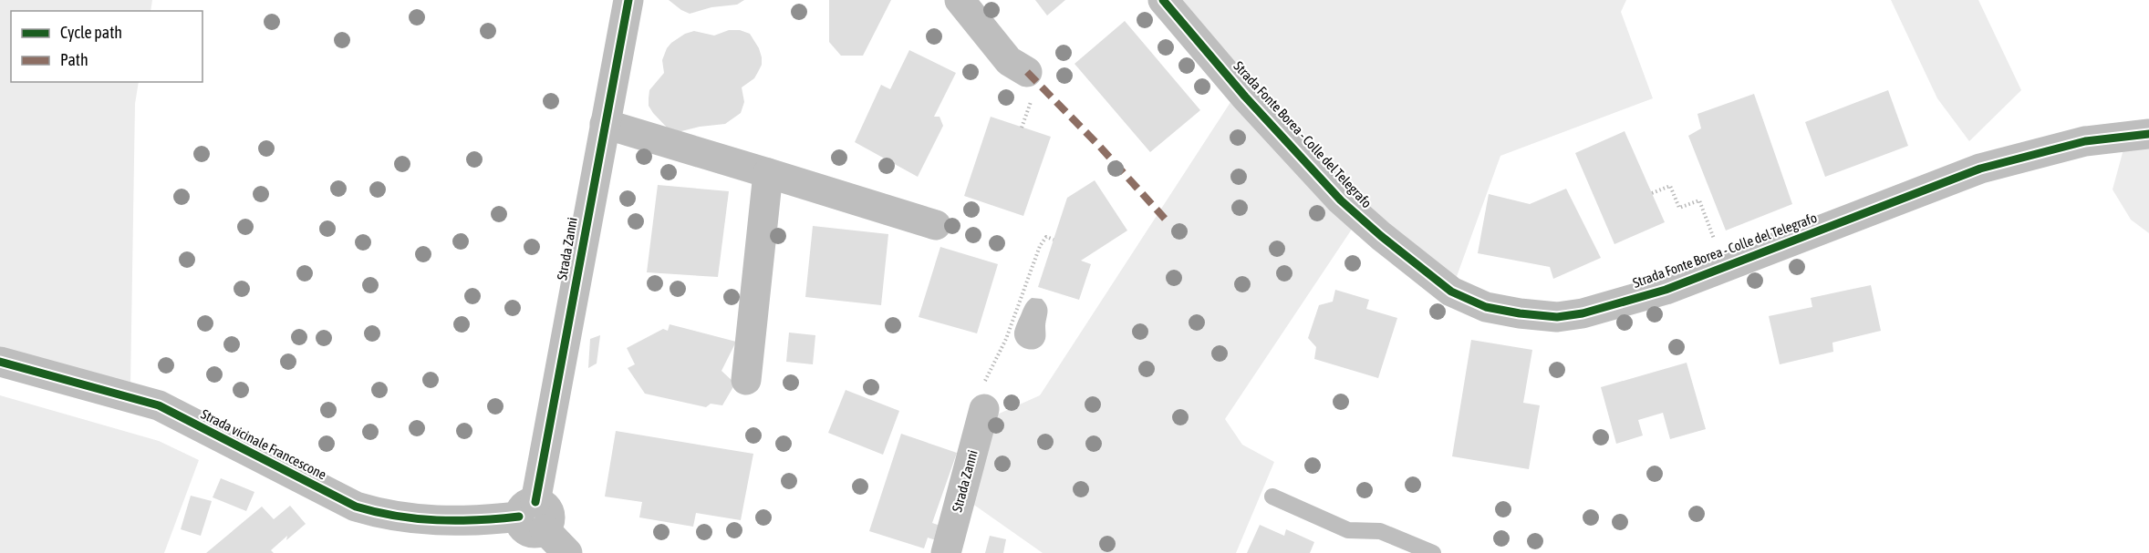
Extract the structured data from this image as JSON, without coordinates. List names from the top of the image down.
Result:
{
  "streets": {
    "street": ["Strada Fonte Borea - Colle del Telegrafo", "Strada Zanni", "Strada vicinale Francescone"]
  },
  "crossings": [
    ["Strada Zanni", "Strada vicinale Francescone"]
  ],
  "legend": ["Cycle path", "Path"]
}
